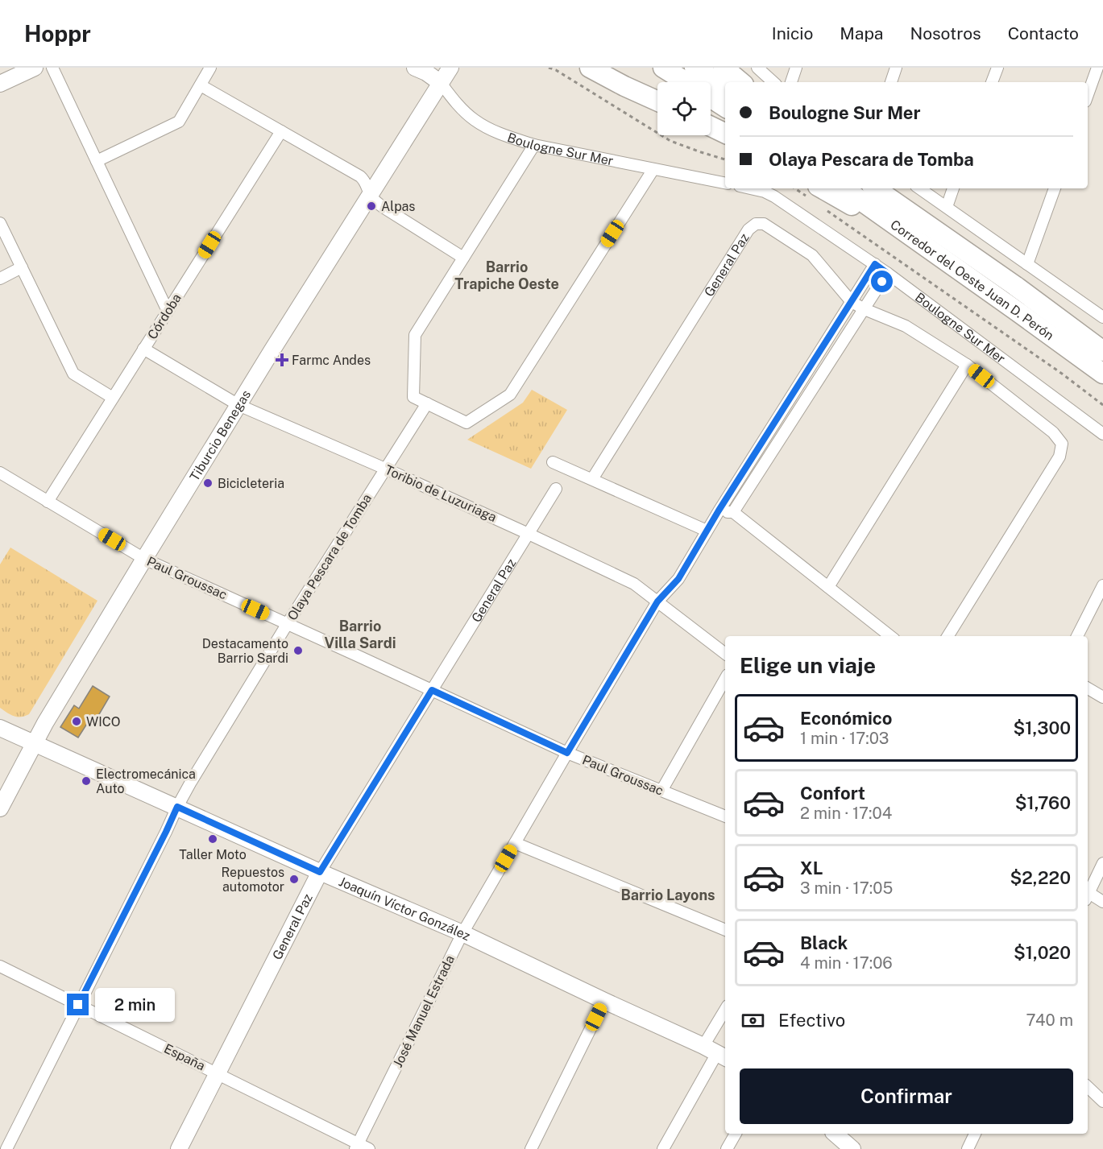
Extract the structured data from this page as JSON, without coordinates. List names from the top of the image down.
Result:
{
  "streets": {
    "highway": ["Corredor del Oeste Juan D. Perón"],
    "main road": [
      "Boulogne Sur Mer",
      "General Paz",
      "Tiburcio Benegas",
      "Joaquín Víctor González"
    ],
    "street": [
      "Córdoba",
      "Toribio de Luzuriaga",
      "Olaya Pescara de Tomba",
      "Paul Groussac",
      "José Manuel Estrada",
      "España"
    ]
  },
  "crossings": [
    ["Boulogne Sur Mer", "Tiburcio Benegas"],
    ["General Paz", "Toribio de Luzuriaga"],
    ["General Paz", "Paul Groussac"],
    ["General Paz", "Joaquín Víctor González"],
    ["General Paz", "España"],
    ["Córdoba", "Toribio de Luzuriaga"],
    ["Córdoba", "Paul Groussac"],
    ["Tiburcio Benegas", "Toribio de Luzuriaga"],
    ["Tiburcio Benegas", "Paul Groussac"],
    ["Tiburcio Benegas", "Joaquín Víctor González"],
    ["Toribio de Luzuriaga", "Olaya Pescara de Tomba"],
    ["Toribio de Luzuriaga", "José Manuel Estrada"],
    ["Olaya Pescara de Tomba", "Paul Groussac"],
    ["Olaya Pescara de Tomba", "Joaquín Víctor González"],
    ["Olaya Pescara de Tomba", "España"],
    ["Paul Groussac", "José Manuel Estrada"],
    ["Joaquín Víctor González", "José Manuel Estrada"],
    ["José Manuel Estrada", "España"]
  ],
  "districts": ["Barrio Trapiche Oeste", "Barrio Villa Sardi", "Barrio Layons"],
  "places": {
    "other": [
      "Alpas",
      "Bicicleteria",
      "Destacamento Barrio Sardi",
      "WICO",
      "Electromecánica Auto",
      "Taller Moto",
      "Repuestos automotor"
    ],
    "health": ["Farmc Andes"]
  },
  "page": {
    "header": "Hoppr",
    "nav": [
      "Inicio",
      "Mapa",
      "Nosotros",
      "Contacto"
    ],
    "banner": ["Boulogne Sur Mer", "Olaya Pescara de Tomba"],
    "heading": "Elige un viaje",
    "list": [
      {
        "name": "Económico",
        "note": "1 min · 17:03",
        "value": "$1,300"
      },
      {
        "name": "Confort",
        "note": "2 min · 17:04",
        "value": "$1,760"
      },
      {
        "name": "XL",
        "note": "3 min · 17:05",
        "value": "$2,220"
      },
      {
        "name": "Black",
        "note": "4 min · 17:06",
        "value": "$1,020"
      }
    ],
    "bubble": "2 min",
    "pay": ["Efectivo", "740 m"],
    "buttons": "Confirmar"
  }
}
